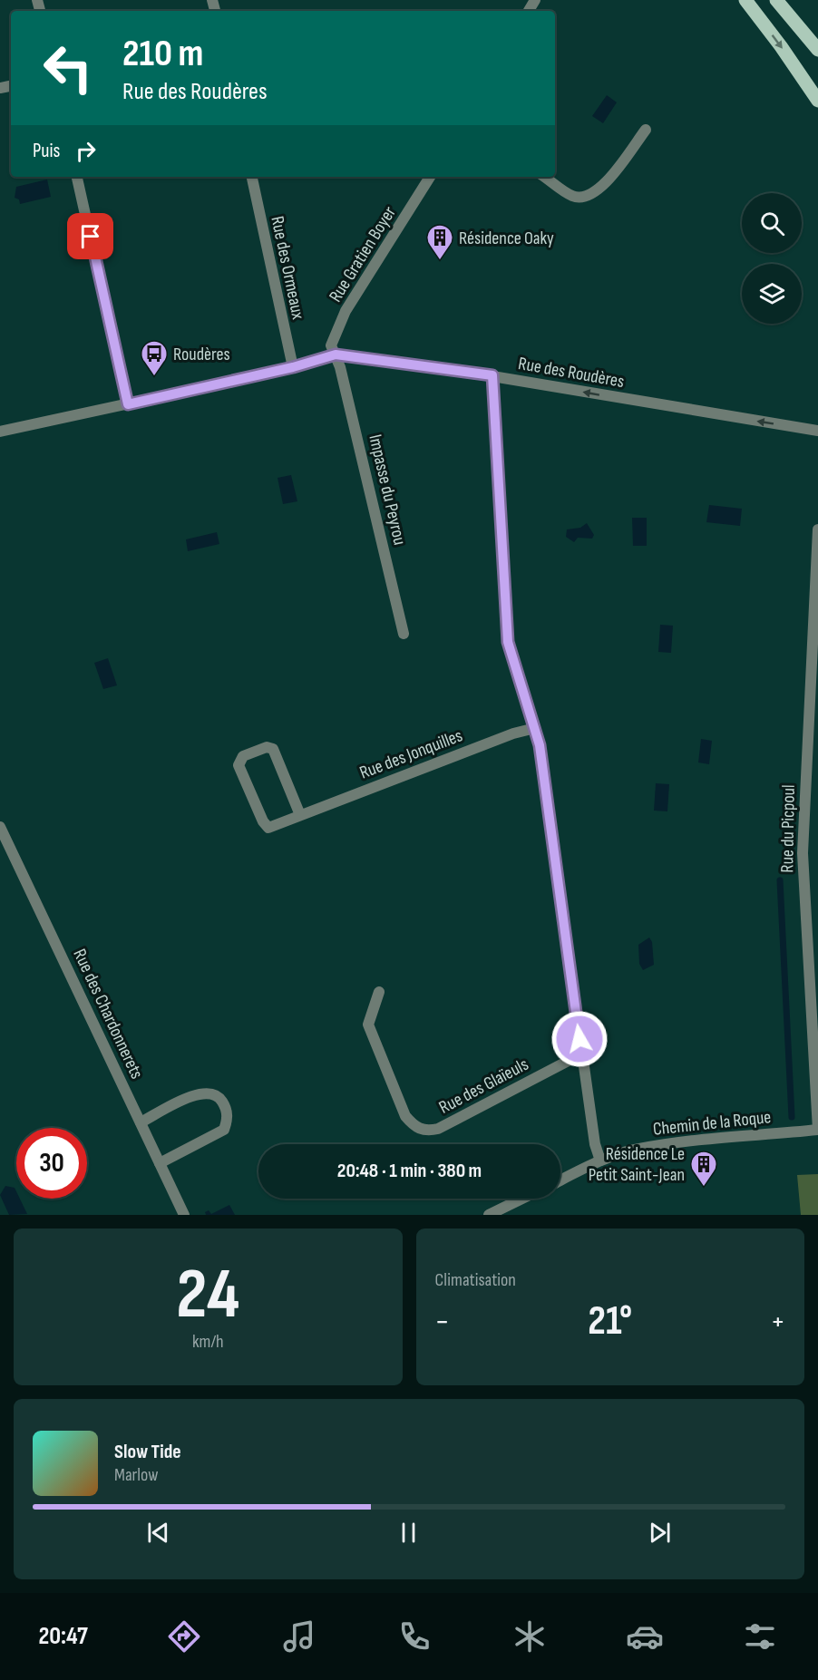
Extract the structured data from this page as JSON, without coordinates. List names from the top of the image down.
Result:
{
  "streets": {
    "street": [
      "Rue Gratien Boyer",
      "Rue des Ormeaux",
      "Rue des Roudères",
      "Impasse du Peyrou",
      "Rue des Jonquilles",
      "Rue du Picpoul",
      "Rue des Chardonnerets",
      "Rue des Glaïeuls",
      "Chemin de la Roque"
    ]
  },
  "crossings": [
    ["Rue Gratien Boyer", "Rue des Roudères"],
    ["Rue Gratien Boyer", "Impasse du Peyrou"],
    ["Rue des Ormeaux", "Rue des Roudères"],
    ["Rue des Roudères", "Impasse du Peyrou"],
    ["Rue du Picpoul", "Chemin de la Roque"]
  ],
  "one_way": ["Rue des Roudères"],
  "places": {
    "building": ["Résidence Oaky", "Résidence Le Petit Saint-Jean"],
    "bus stop": ["Roudères"]
  },
  "page": {
    "turn": ["210 m", "Rue des Roudères"],
    "then": "Puis",
    "limit": "30",
    "trip": "20:48 · 1 min · 380 m",
    "tile": [
      ["24", "km/h"],
      "Climatisation"
    ],
    "heat": ["−", "21°", "+"],
    "song": ["Slow Tide", "Marlow"],
    "tabs": "20:47"
  }
}
